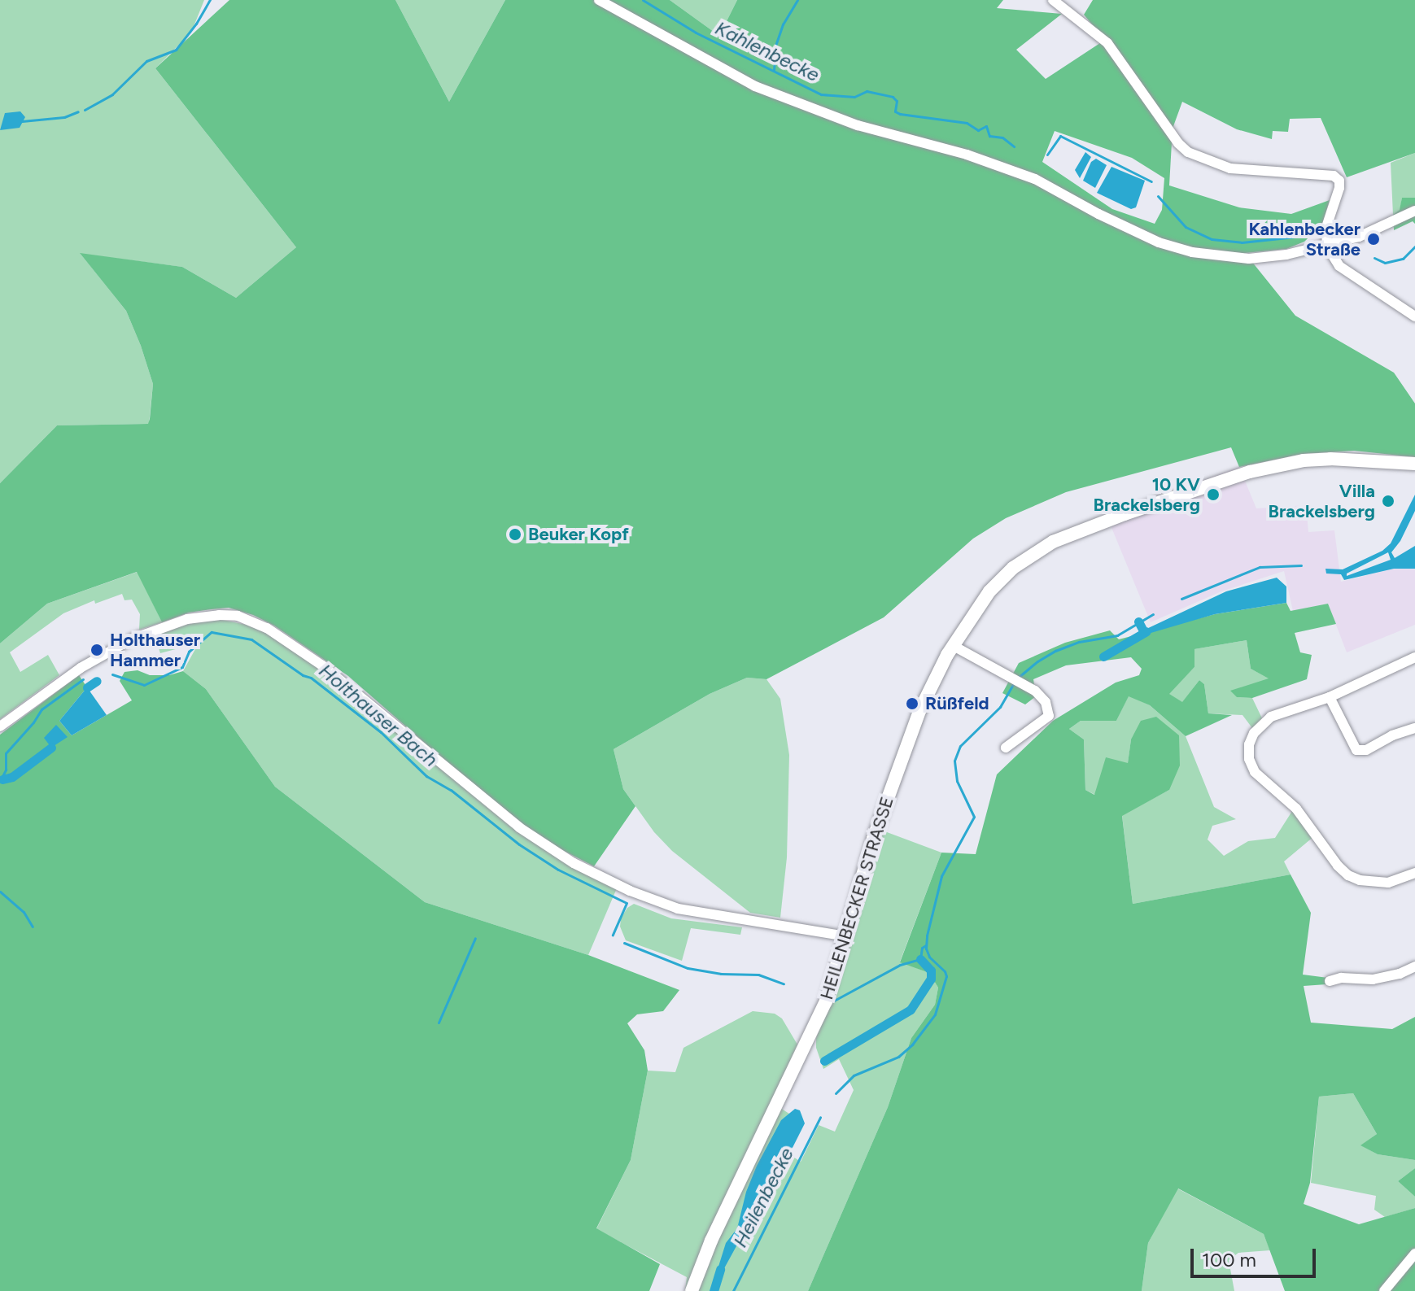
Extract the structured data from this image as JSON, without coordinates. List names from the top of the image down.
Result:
{
  "streets": {
    "main road": ["HEILENBECKER STRASSE"]
  },
  "water": ["Kahlenbecke", "Holthauser Bach", "Heilenbecke"],
  "places": [
    "Kahlenbecker Straße",
    "10 KV Brackelsberg",
    "Villa Brackelsberg",
    "Beuker Kopf",
    "Holthauser Hammer",
    "Rüßfeld"
  ],
  "scale_bar": "100 m"
}
